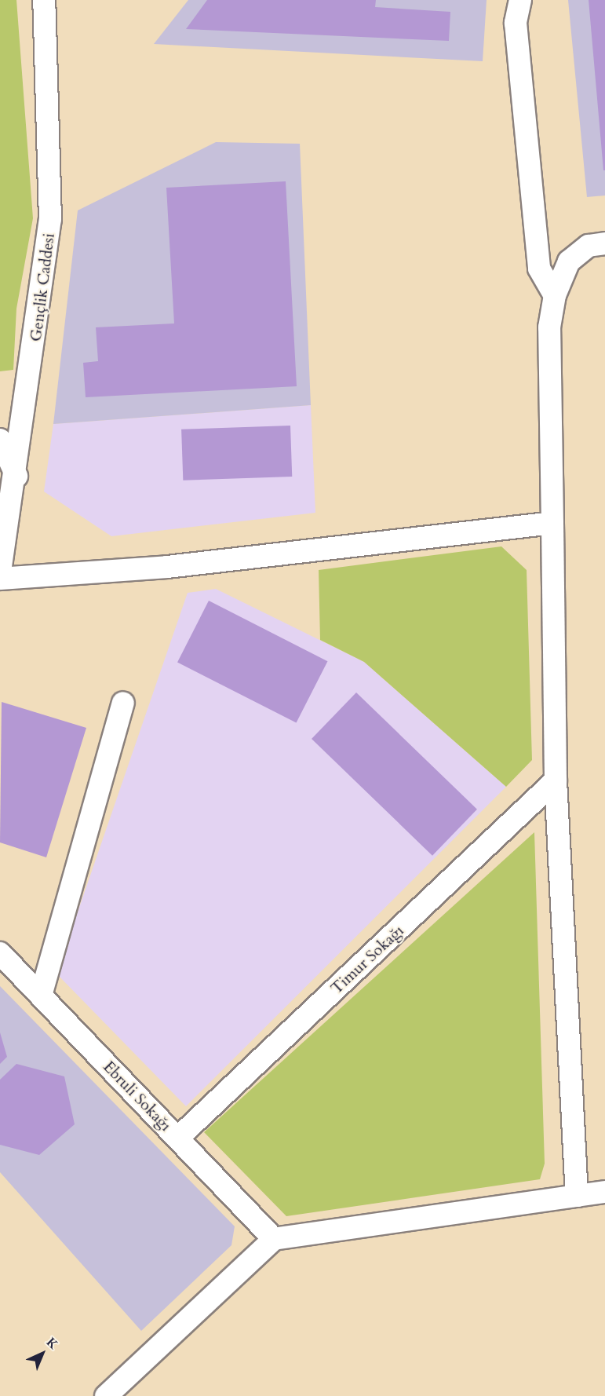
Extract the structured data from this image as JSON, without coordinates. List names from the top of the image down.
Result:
{
  "streets": {
    "street": ["Gençlik Caddesi", "Timur Sokağı", "Ebruli Sokağı"]
  },
  "crossings": [
    ["Timur Sokağı", "Ebruli Sokağı"]
  ],
  "north": "top right"
}
